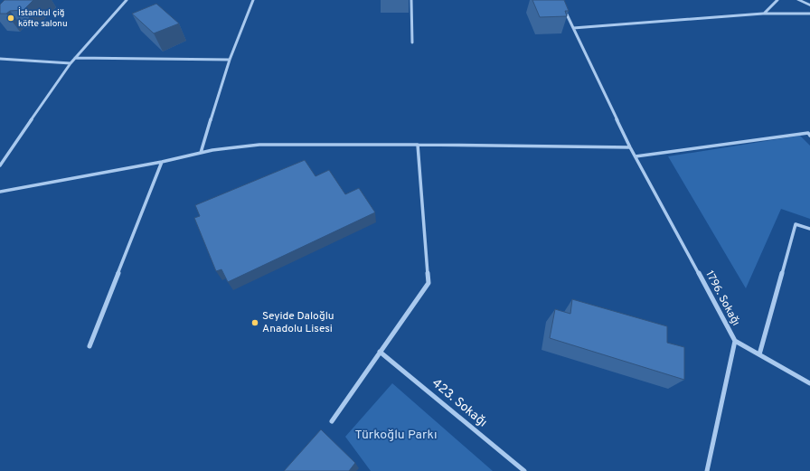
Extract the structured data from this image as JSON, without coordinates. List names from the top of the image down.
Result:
{
  "streets": {
    "street": ["1796. Sokağı", "423. Sokağı"]
  },
  "parks": ["Türkoğlu Parkı"],
  "places": ["İstanbul çiğ köfte salonu", "Seyide Daloğlu Anadolu Lisesi"]
}
